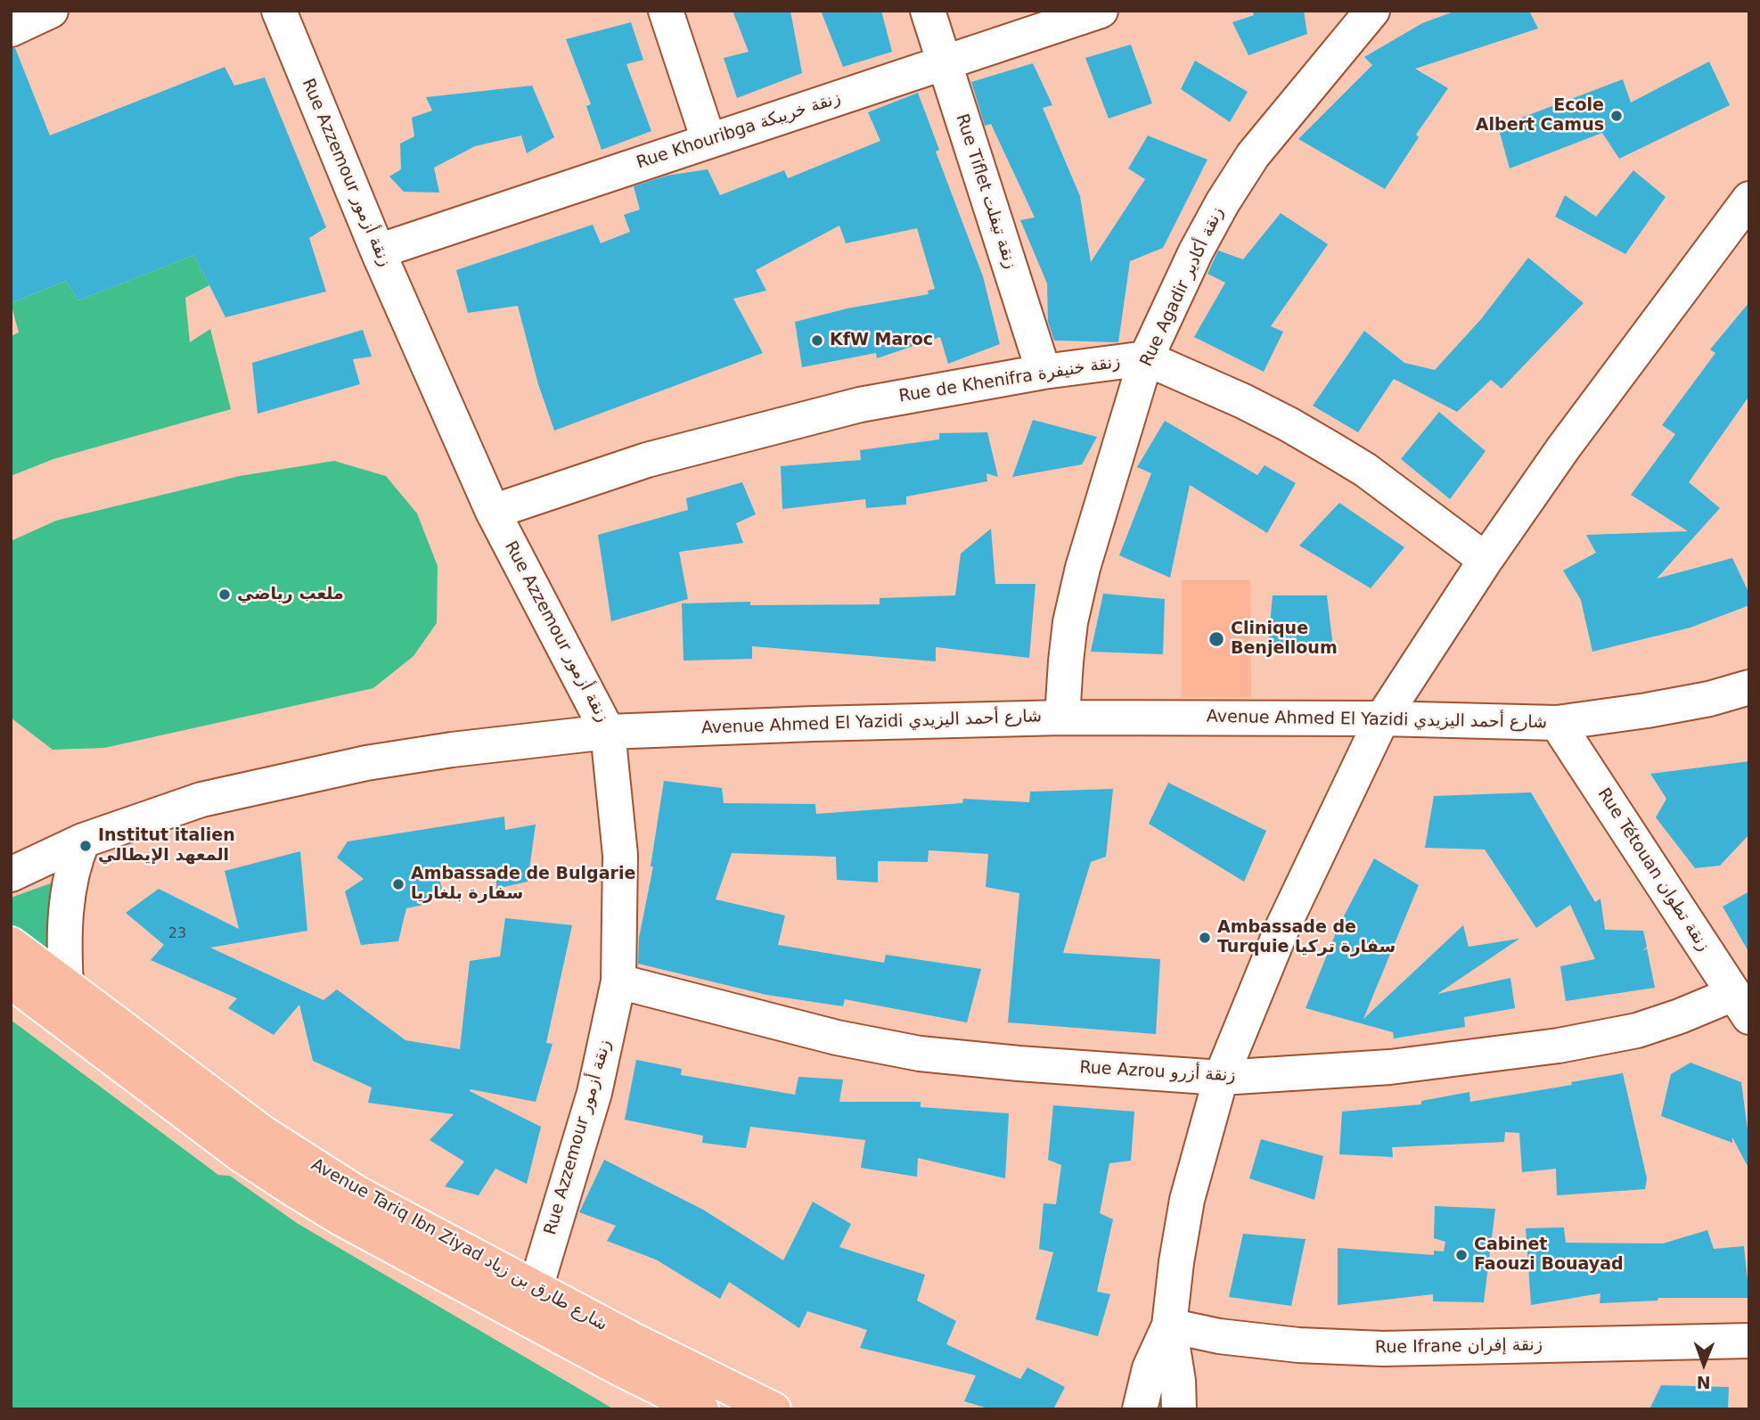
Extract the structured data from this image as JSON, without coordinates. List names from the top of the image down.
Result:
{
  "streets": {
    "main road": ["Avenue Tariq Ibn Ziyad شارع طارق بن زياد"],
    "street": [
      "Rue Khouribga زنقة خريبكة",
      "Rue Azzemour زنقة أزمور",
      "Rue Tiflet زنقة تيفلت",
      "Rue Agadir زنقة أكادير",
      "Rue de Khenifra زنقة خنيفرة",
      "Avenue Ahmed El Yazidi شارع أحمد اليزيدي",
      "Rue Tétouan زنقة تطوان",
      "Rue Azrou زنقة أزرو",
      "Rue Ifrane زنقة إفران"
    ]
  },
  "crossings": [
    ["Rue Khouribga زنقة خريبكة", "Rue Azzemour زنقة أزمور"],
    ["Rue Khouribga زنقة خريبكة", "Rue Tiflet زنقة تيفلت"],
    ["Rue Azzemour زنقة أزمور", "Rue de Khenifra زنقة خنيفرة"],
    ["Rue Azzemour زنقة أزمور", "Avenue Ahmed El Yazidi شارع أحمد اليزيدي"],
    ["Rue Azzemour زنقة أزمور", "Rue Azrou زنقة أزرو"],
    ["Rue Azzemour زنقة أزمور", "Avenue Tariq Ibn Ziyad شارع طارق بن زياد"],
    ["Rue Tiflet زنقة تيفلت", "Rue de Khenifra زنقة خنيفرة"],
    ["Rue Agadir زنقة أكادير", "Rue de Khenifra زنقة خنيفرة"],
    ["Rue Agadir زنقة أكادير", "Avenue Ahmed El Yazidi شارع أحمد اليزيدي"],
    ["Avenue Ahmed El Yazidi شارع أحمد اليزيدي", "Rue Tétouan زنقة تطوان"],
    ["Rue Tétouan زنقة تطوان", "Rue Azrou زنقة أزرو"]
  ],
  "places": [
    "Ecole Albert Camus",
    "KfW Maroc",
    "ملعب رياضي",
    "Clinique Benjelloum",
    "Institut italien المعهد الإيطالي",
    "Ambassade de Bulgarie سفارة بلغاريا",
    "Ambassade de Turquie سفارة تركيا",
    "Cabinet Faouzi Bouayad"
  ],
  "house_numbers": ["23"],
  "north": "bottom"
}
